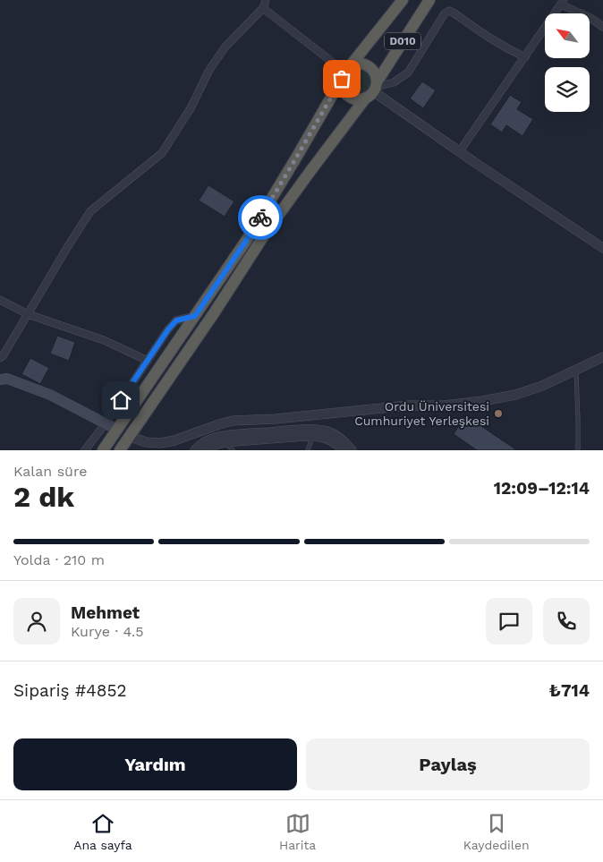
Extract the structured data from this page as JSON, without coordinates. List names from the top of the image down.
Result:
{
  "streets": {
    "highway": ["D010"]
  },
  "places": ["Ordu Üniversitesi Cumhuriyet Yerleşkesi"],
  "north": "top left",
  "page": {
    "heading": ["2 dk", "Kalan süre", "12:09–12:14"],
    "panel": [
      "Mehmet",
      "Kurye · 4.5",
      "Sipariş #4852",
      "₺714"
    ],
    "bar": "Yolda · 210 m",
    "buttons": ["Yardım", "Paylaş"],
    "tabs": ["Ana sayfa", "Harita", "Kaydedilen"]
  }
}
